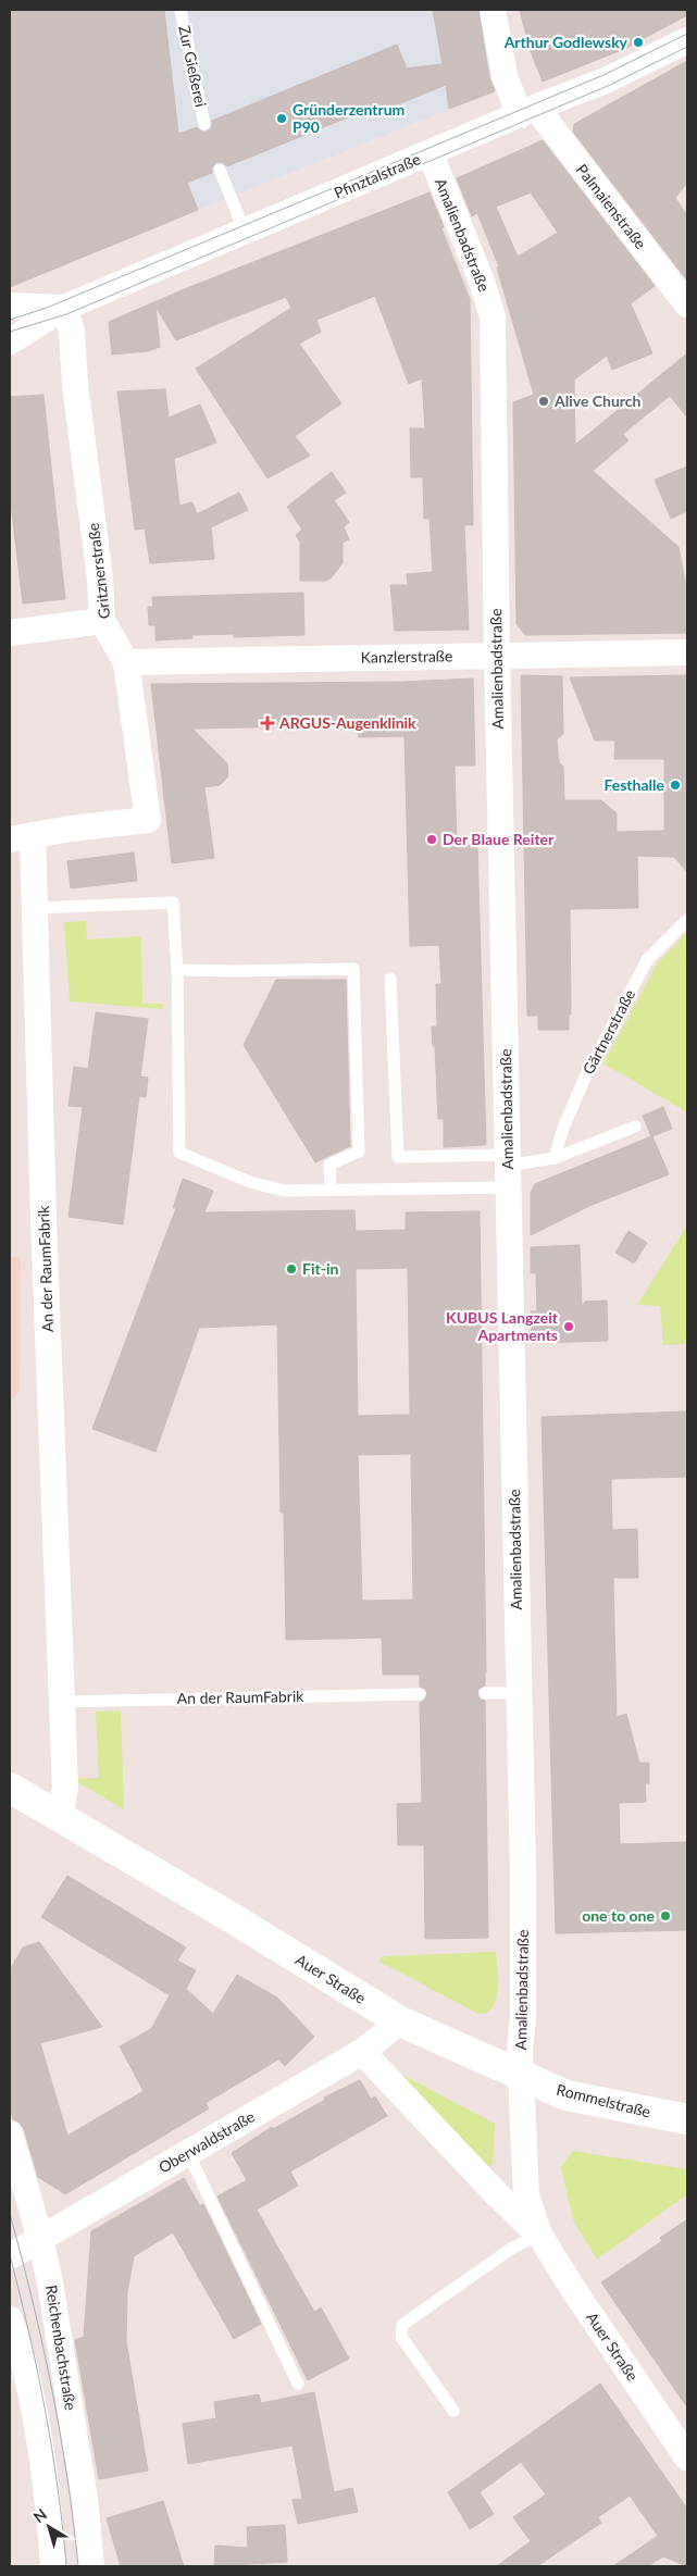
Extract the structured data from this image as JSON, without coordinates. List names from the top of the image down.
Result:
{
  "streets": {
    "main road": ["Auer Straße", "Rommelstraße"],
    "street": [
      "Pfinztalstraße",
      "Palmaienstraße",
      "Amalienbadstraße",
      "Gritznerstraße",
      "Kanzlerstraße",
      "An der RaumFabrik",
      "Oberwaldstraße",
      "Reichenbachstraße"
    ],
    "lane": ["Zur Gießerei", "Gärtnerstraße"]
  },
  "crossings": [
    ["Pfinztalstraße", "Palmaienstraße"],
    ["Pfinztalstraße", "Amalienbadstraße"],
    ["Pfinztalstraße", "Gritznerstraße"],
    ["Amalienbadstraße", "Kanzlerstraße"],
    ["Amalienbadstraße", "Auer Straße"],
    ["Amalienbadstraße", "Rommelstraße"],
    ["Gritznerstraße", "Kanzlerstraße"],
    ["Gritznerstraße", "An der RaumFabrik"],
    ["An der RaumFabrik", "Auer Straße"],
    ["Auer Straße", "Rommelstraße"],
    ["Auer Straße", "Oberwaldstraße"],
    ["Oberwaldstraße", "Reichenbachstraße"]
  ],
  "places": {
    "other": [
      "Arthur Godlewsky",
      "Gründerzentrum P90",
      "Alive Church",
      "Festhalle",
      "Der Blaue Reiter",
      "Fit-in",
      "KUBUS Langzeit Apartments",
      "one to one"
    ],
    "health": ["ARGUS-Augenklinik"]
  },
  "north": "top left"
}
